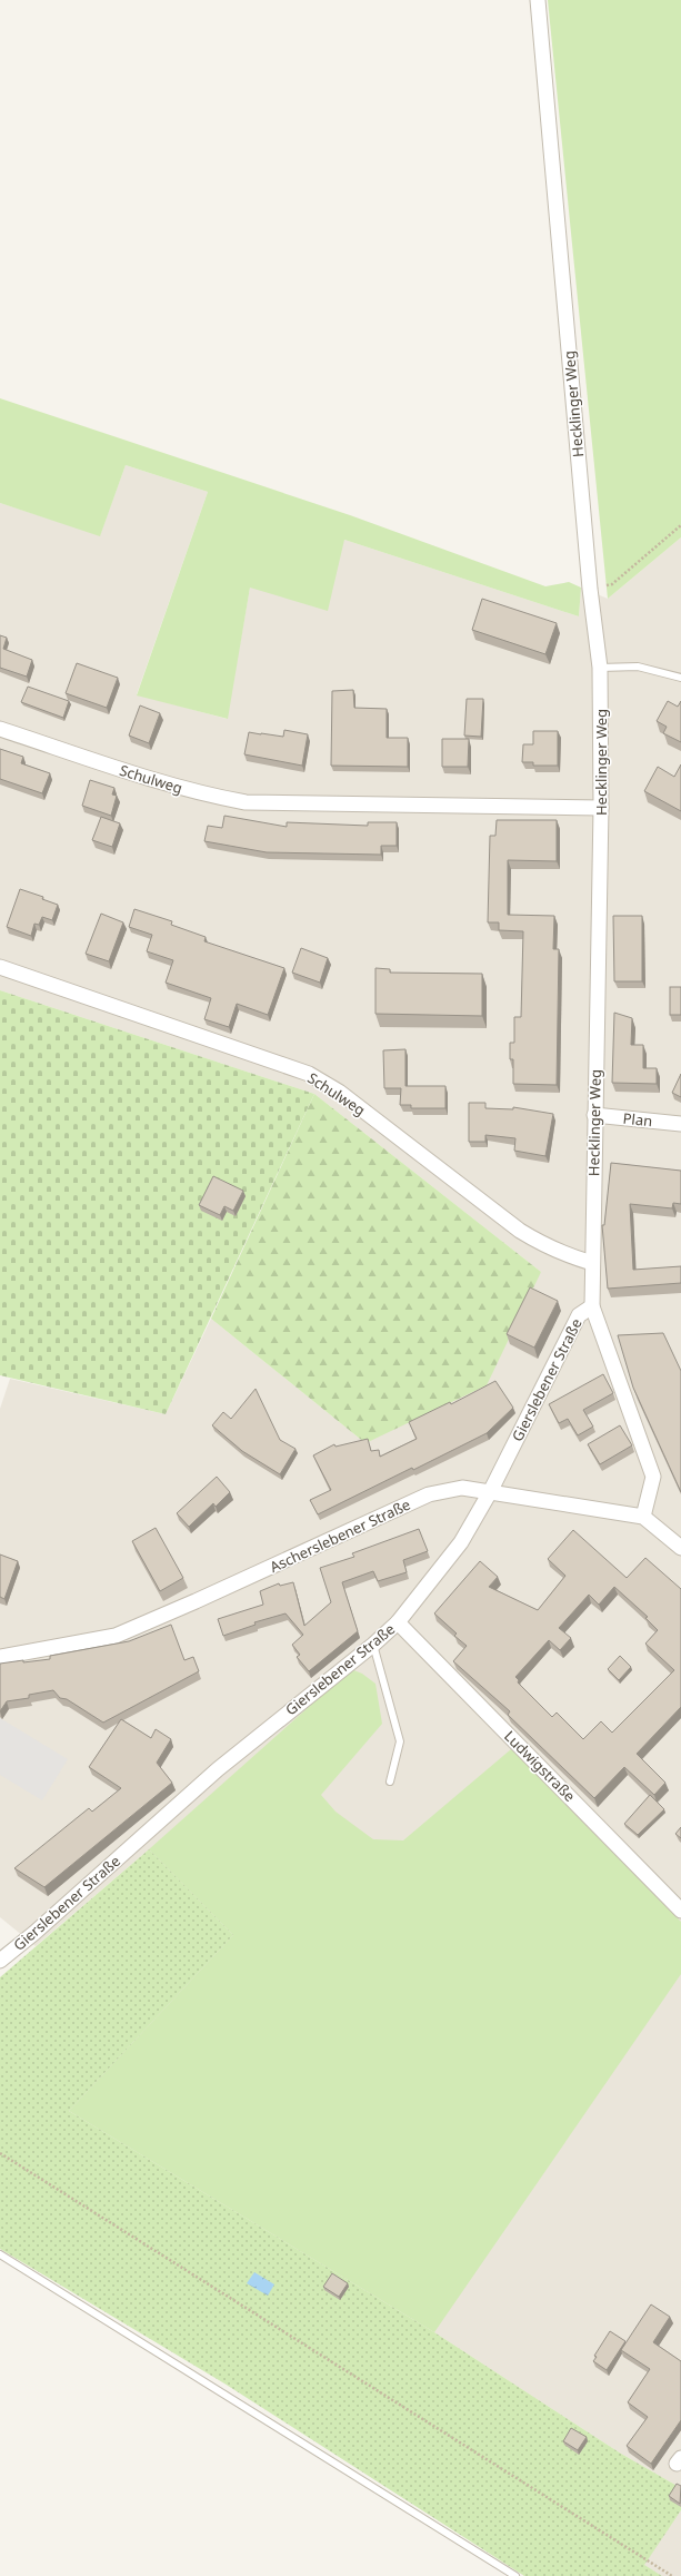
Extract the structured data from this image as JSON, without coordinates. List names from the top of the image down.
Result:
{
  "streets": {
    "street": [
      "Hecklinger Weg",
      "Schulweg",
      "Plan",
      "Gierslebener Straße",
      "Ascherslebener Straße",
      "Ludwigstraße"
    ]
  },
  "crossings": [
    ["Hecklinger Weg", "Schulweg"],
    ["Hecklinger Weg", "Plan"],
    ["Hecklinger Weg", "Gierslebener Straße"],
    ["Hecklinger Weg", "Ascherslebener Straße"],
    ["Gierslebener Straße", "Ascherslebener Straße"],
    ["Gierslebener Straße", "Ludwigstraße"]
  ]
}
